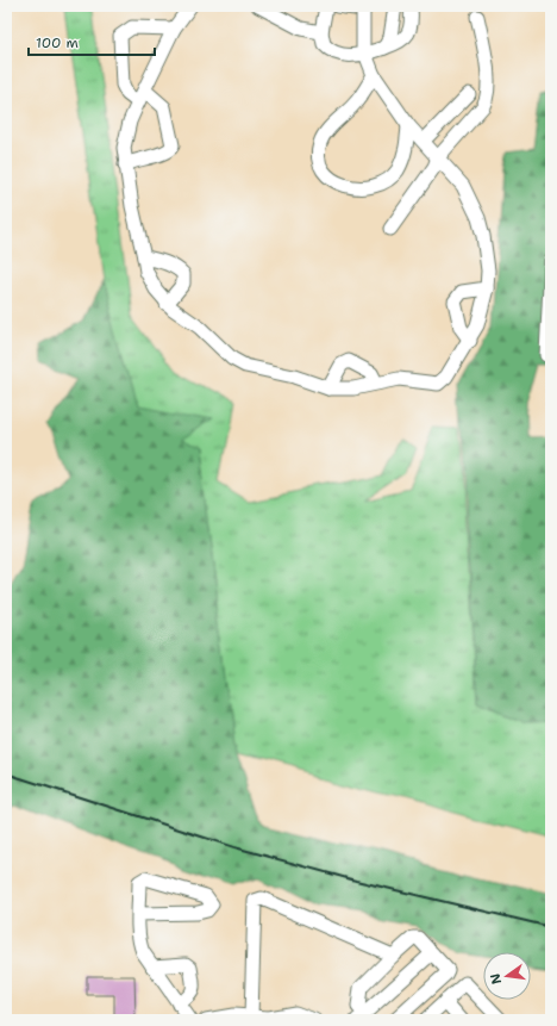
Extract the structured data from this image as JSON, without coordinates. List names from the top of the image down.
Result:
{
  "scale_bar": "100 m",
  "north": "left"
}
